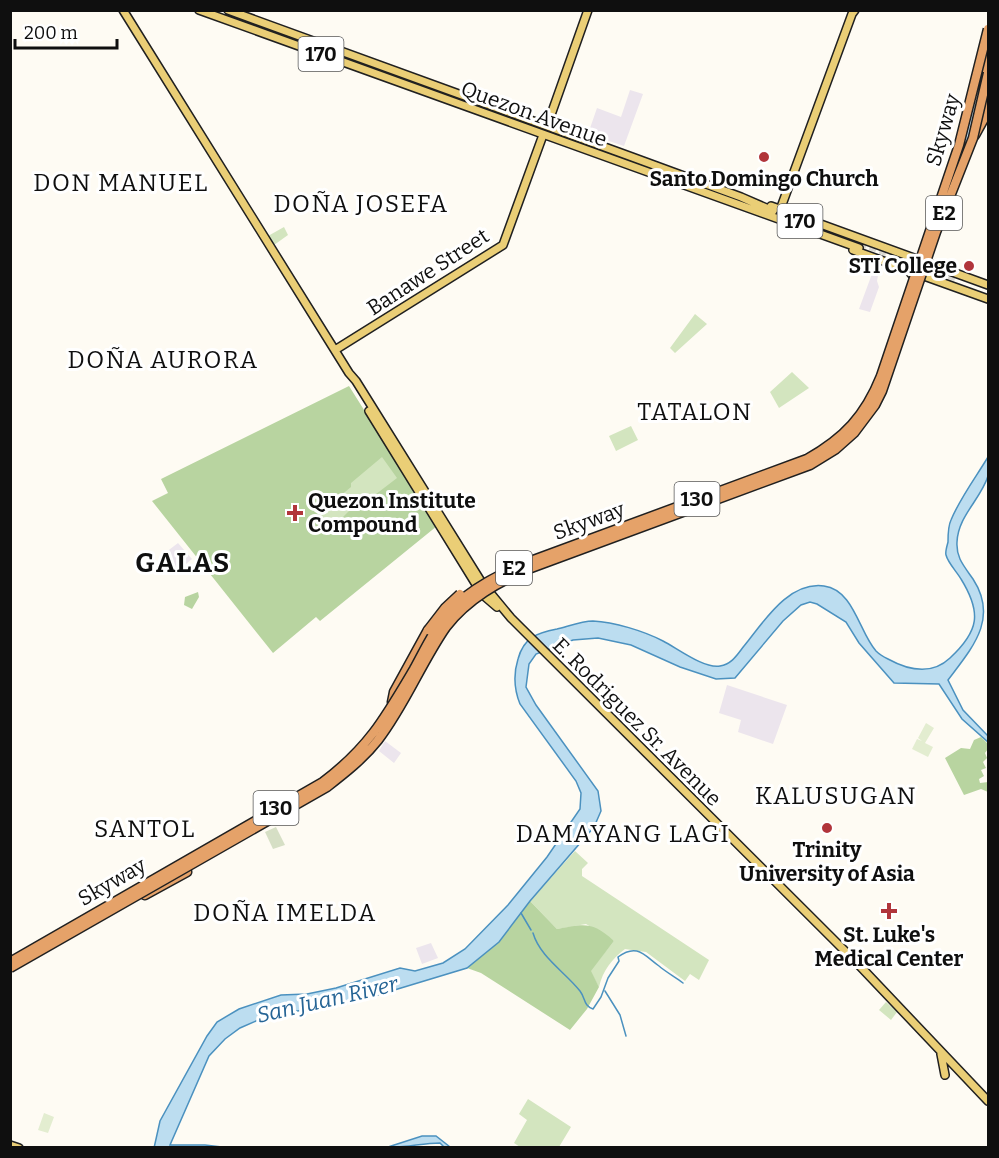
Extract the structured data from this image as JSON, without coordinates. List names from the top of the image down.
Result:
{
  "streets": {
    "highway": ["Skyway", "E2"],
    "main road": [
      "170",
      "Quezon Avenue",
      "Banawe Street",
      "130",
      "E. Rodriguez Sr. Avenue"
    ]
  },
  "crossings": [
    ["Quezon Avenue", "Banawe Street"],
    ["Skyway", "130"],
    ["Skyway", "E. Rodriguez Sr. Avenue"],
    ["Banawe Street", "E. Rodriguez Sr. Avenue"],
    ["130", "E. Rodriguez Sr. Avenue"]
  ],
  "districts": [
    "DON MANUEL",
    "DOÑA JOSEFA",
    "DOÑA AURORA",
    "TATALON",
    "GALAS",
    "KALUSUGAN",
    "SANTOL",
    "DAMAYANG LAGI",
    "DOÑA IMELDA"
  ],
  "water": ["San Juan River"],
  "places": {
    "other": ["Santo Domingo Church", "STI College", "Trinity University of Asia"],
    "health": ["Quezon Institute Compound", "St. Luke's Medical Center"]
  },
  "scale_bar": "200 m"
}
